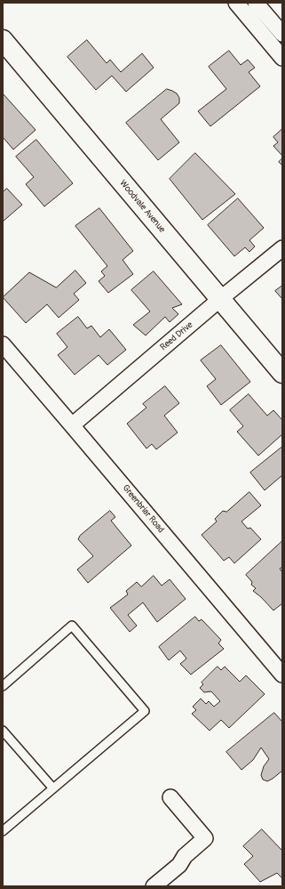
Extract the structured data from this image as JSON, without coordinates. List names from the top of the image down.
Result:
{
  "streets": {
    "street": ["Woodvale Avenue", "Reed Drive", "Greenbriar Road"]
  },
  "crossings": [
    ["Woodvale Avenue", "Reed Drive"],
    ["Reed Drive", "Greenbriar Road"]
  ]
}
